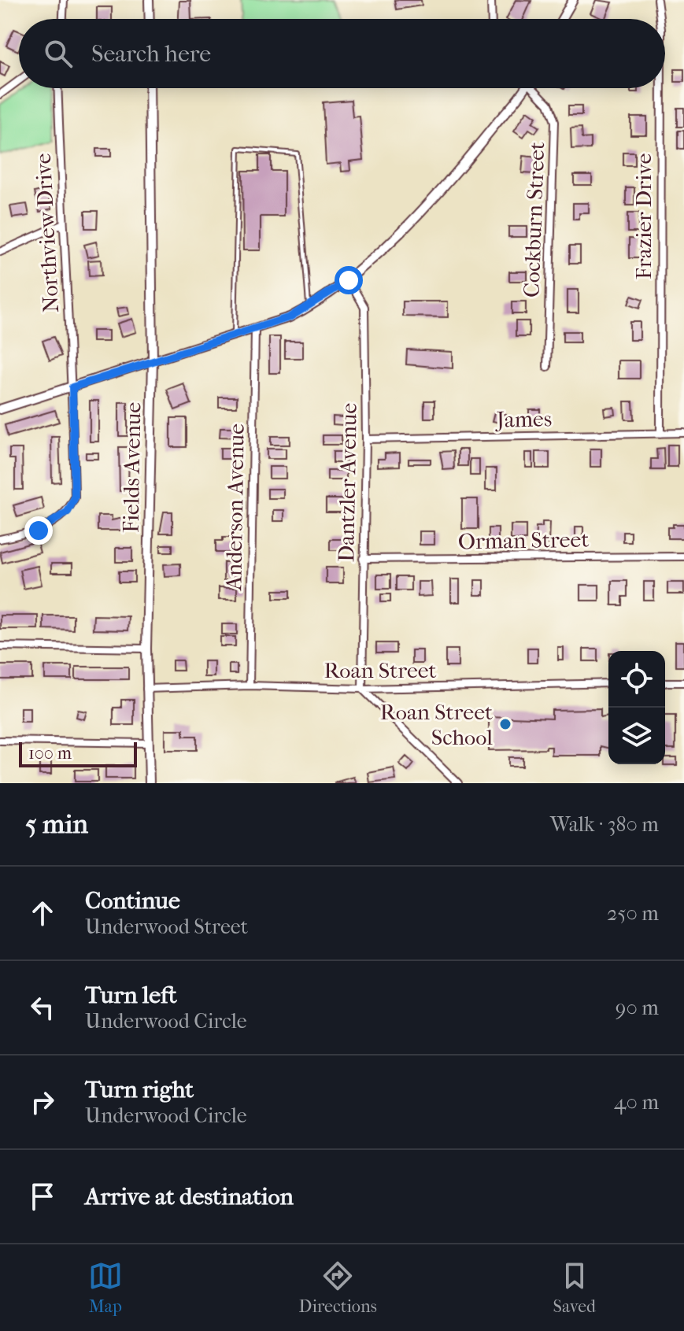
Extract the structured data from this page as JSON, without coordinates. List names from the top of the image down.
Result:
{
  "streets": {
    "street": [
      "Frazier Drive",
      "Cockburn Street",
      "Northview Drive",
      "James",
      "Fields Avenue",
      "Dantzler Avenue",
      "Anderson Avenue",
      "Orman Street",
      "Roan Street"
    ]
  },
  "crossings": [
    ["Frazier Drive", "James"],
    ["James", "Dantzler Avenue"],
    ["Fields Avenue", "Roan Street"],
    ["Dantzler Avenue", "Orman Street"],
    ["Dantzler Avenue", "Roan Street"],
    ["Anderson Avenue", "Roan Street"]
  ],
  "places": ["Roan Street School"],
  "scale_bar": "100 m",
  "page": {
    "search": "Search here",
    "scale": "100 m",
    "heading": ["5 min", "Walk · 380 m"],
    "list": [
      ["Continue", "Underwood Street", "250 m"],
      ["Turn left", "Underwood Circle", "90 m"],
      ["Turn right", "Underwood Circle", "40 m"],
      "Arrive at destination"
    ],
    "nav": ["Map", "Directions", "Saved"]
  }
}
